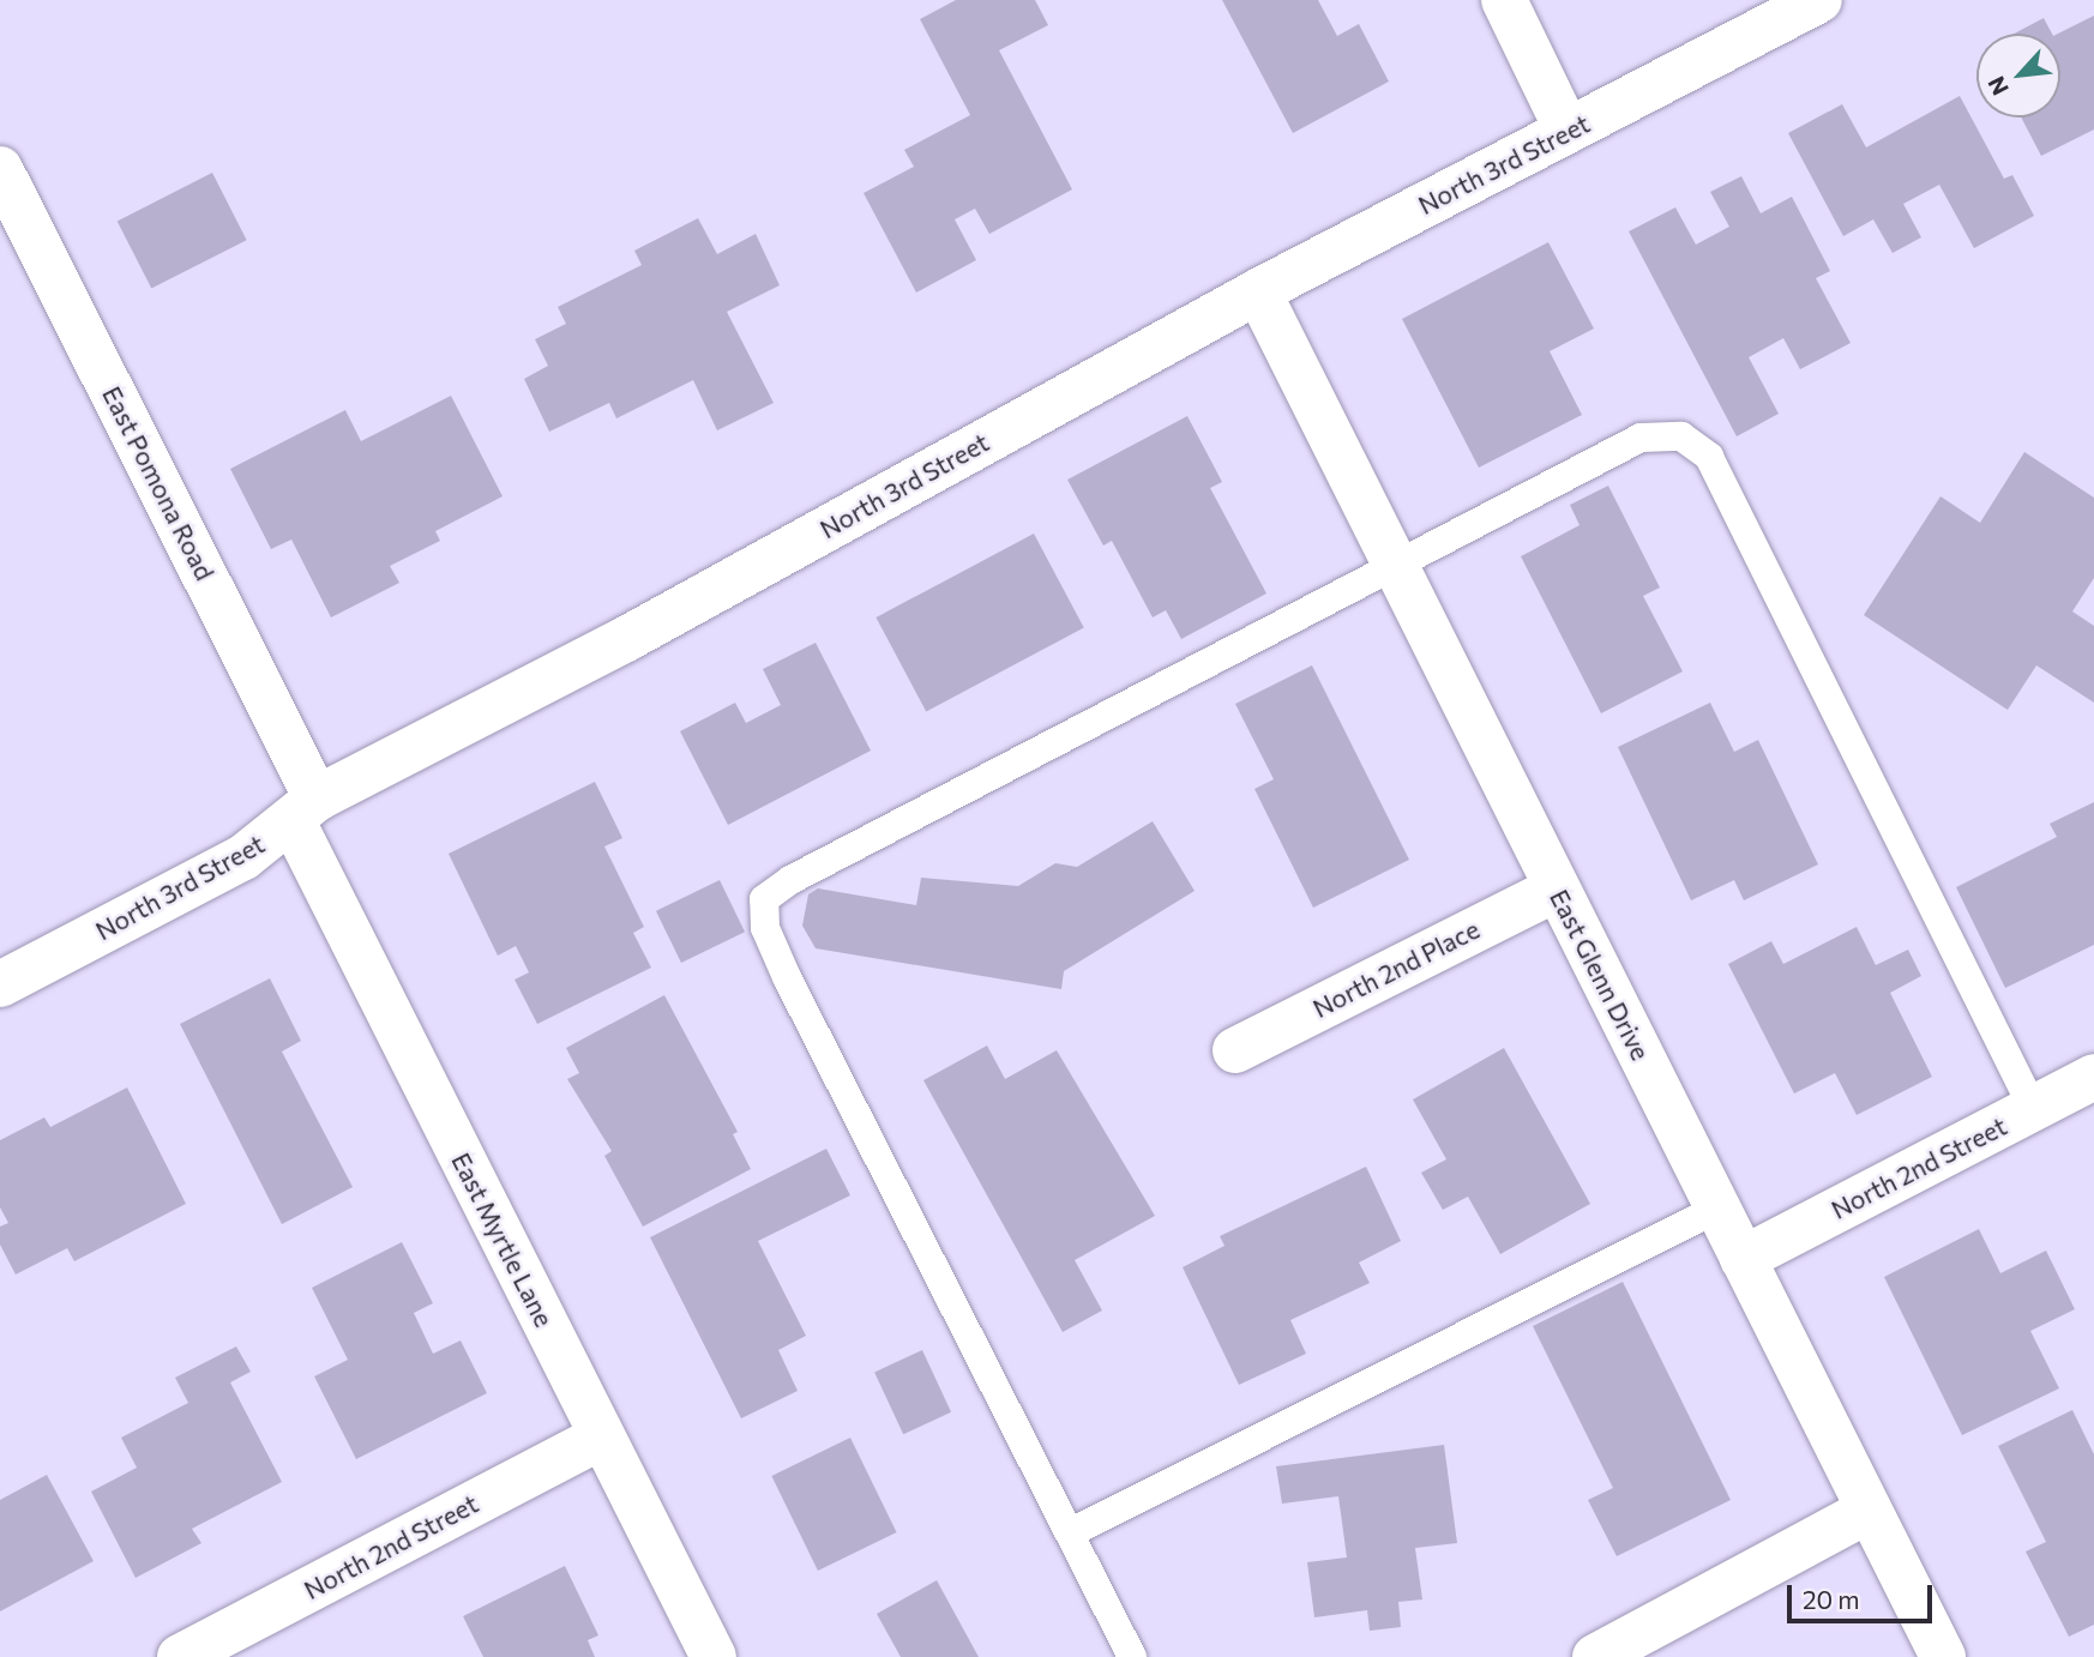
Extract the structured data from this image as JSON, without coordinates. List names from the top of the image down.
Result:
{
  "streets": {
    "street": [
      "North 3rd Street",
      "East Pomona Road",
      "North 2nd Place",
      "East Glenn Drive",
      "North 2nd Street",
      "East Myrtle Lane"
    ]
  },
  "crossings": [
    ["North 3rd Street", "East Pomona Road"],
    ["North 3rd Street", "East Glenn Drive"],
    ["North 3rd Street", "East Myrtle Lane"],
    ["East Pomona Road", "East Myrtle Lane"],
    ["North 2nd Place", "East Glenn Drive"],
    ["East Glenn Drive", "North 2nd Street"],
    ["North 2nd Street", "East Myrtle Lane"]
  ],
  "scale_bar": "20 m",
  "north": "bottom left"
}
